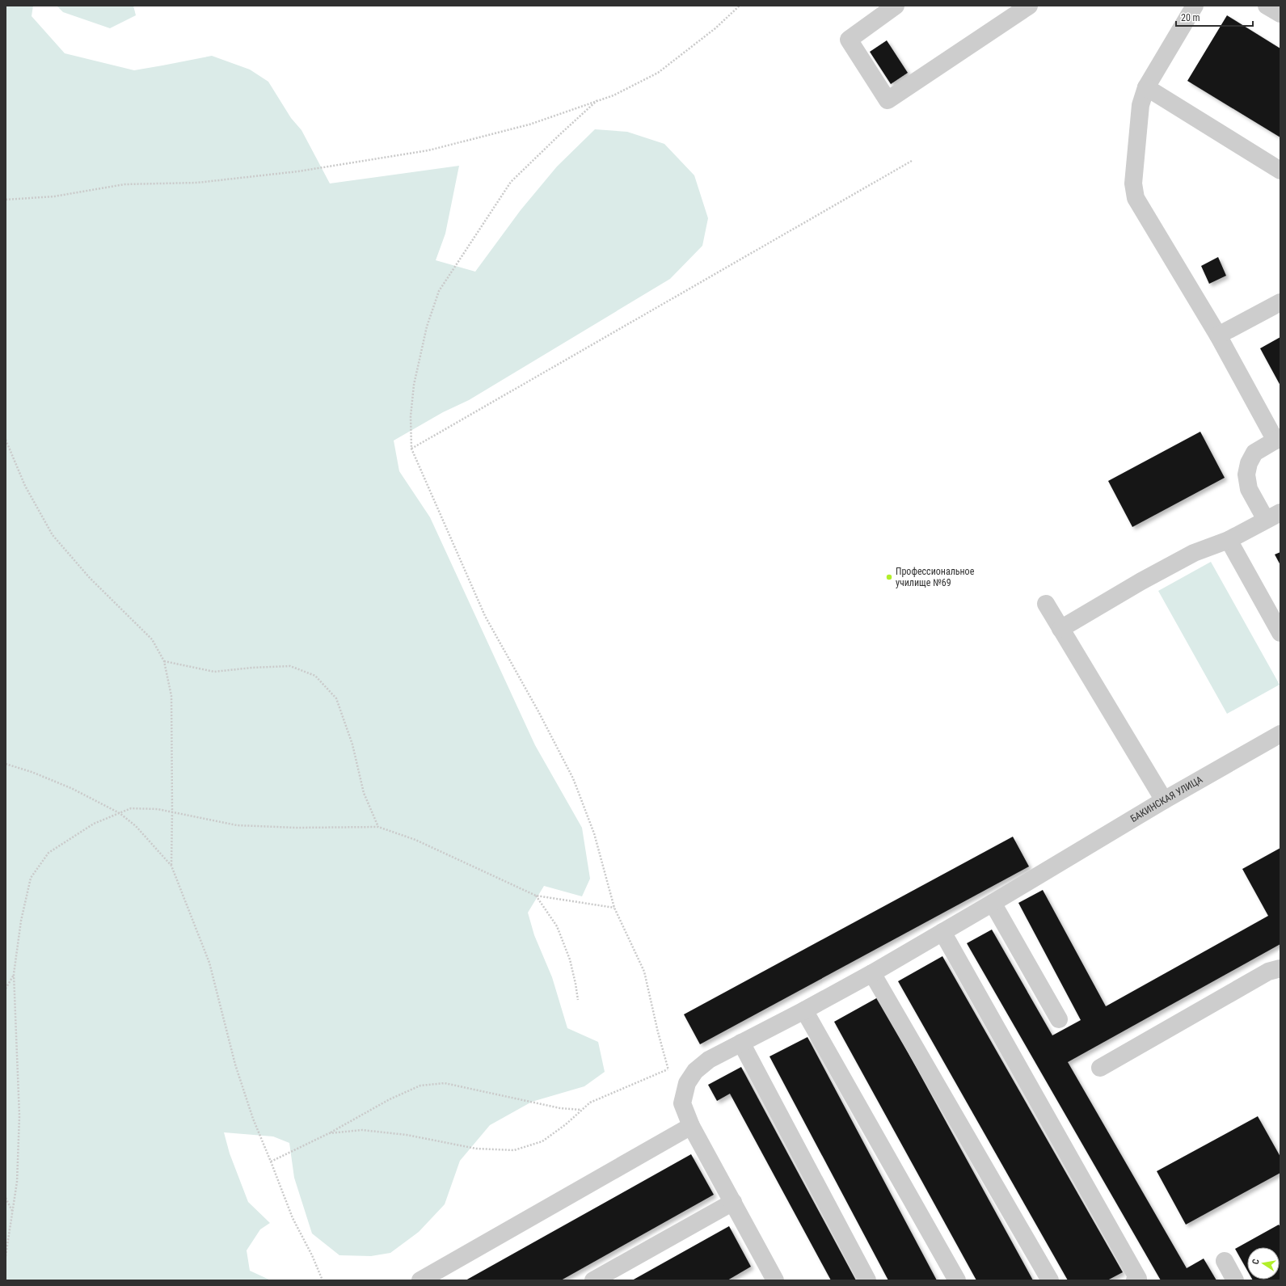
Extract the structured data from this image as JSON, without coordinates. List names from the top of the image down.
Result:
{
  "streets": {
    "street": ["БАКИНСКАЯ УЛИЦА"]
  },
  "places": ["Профессиональное училище №69"],
  "scale_bar": "20 m",
  "north": "left"
}
